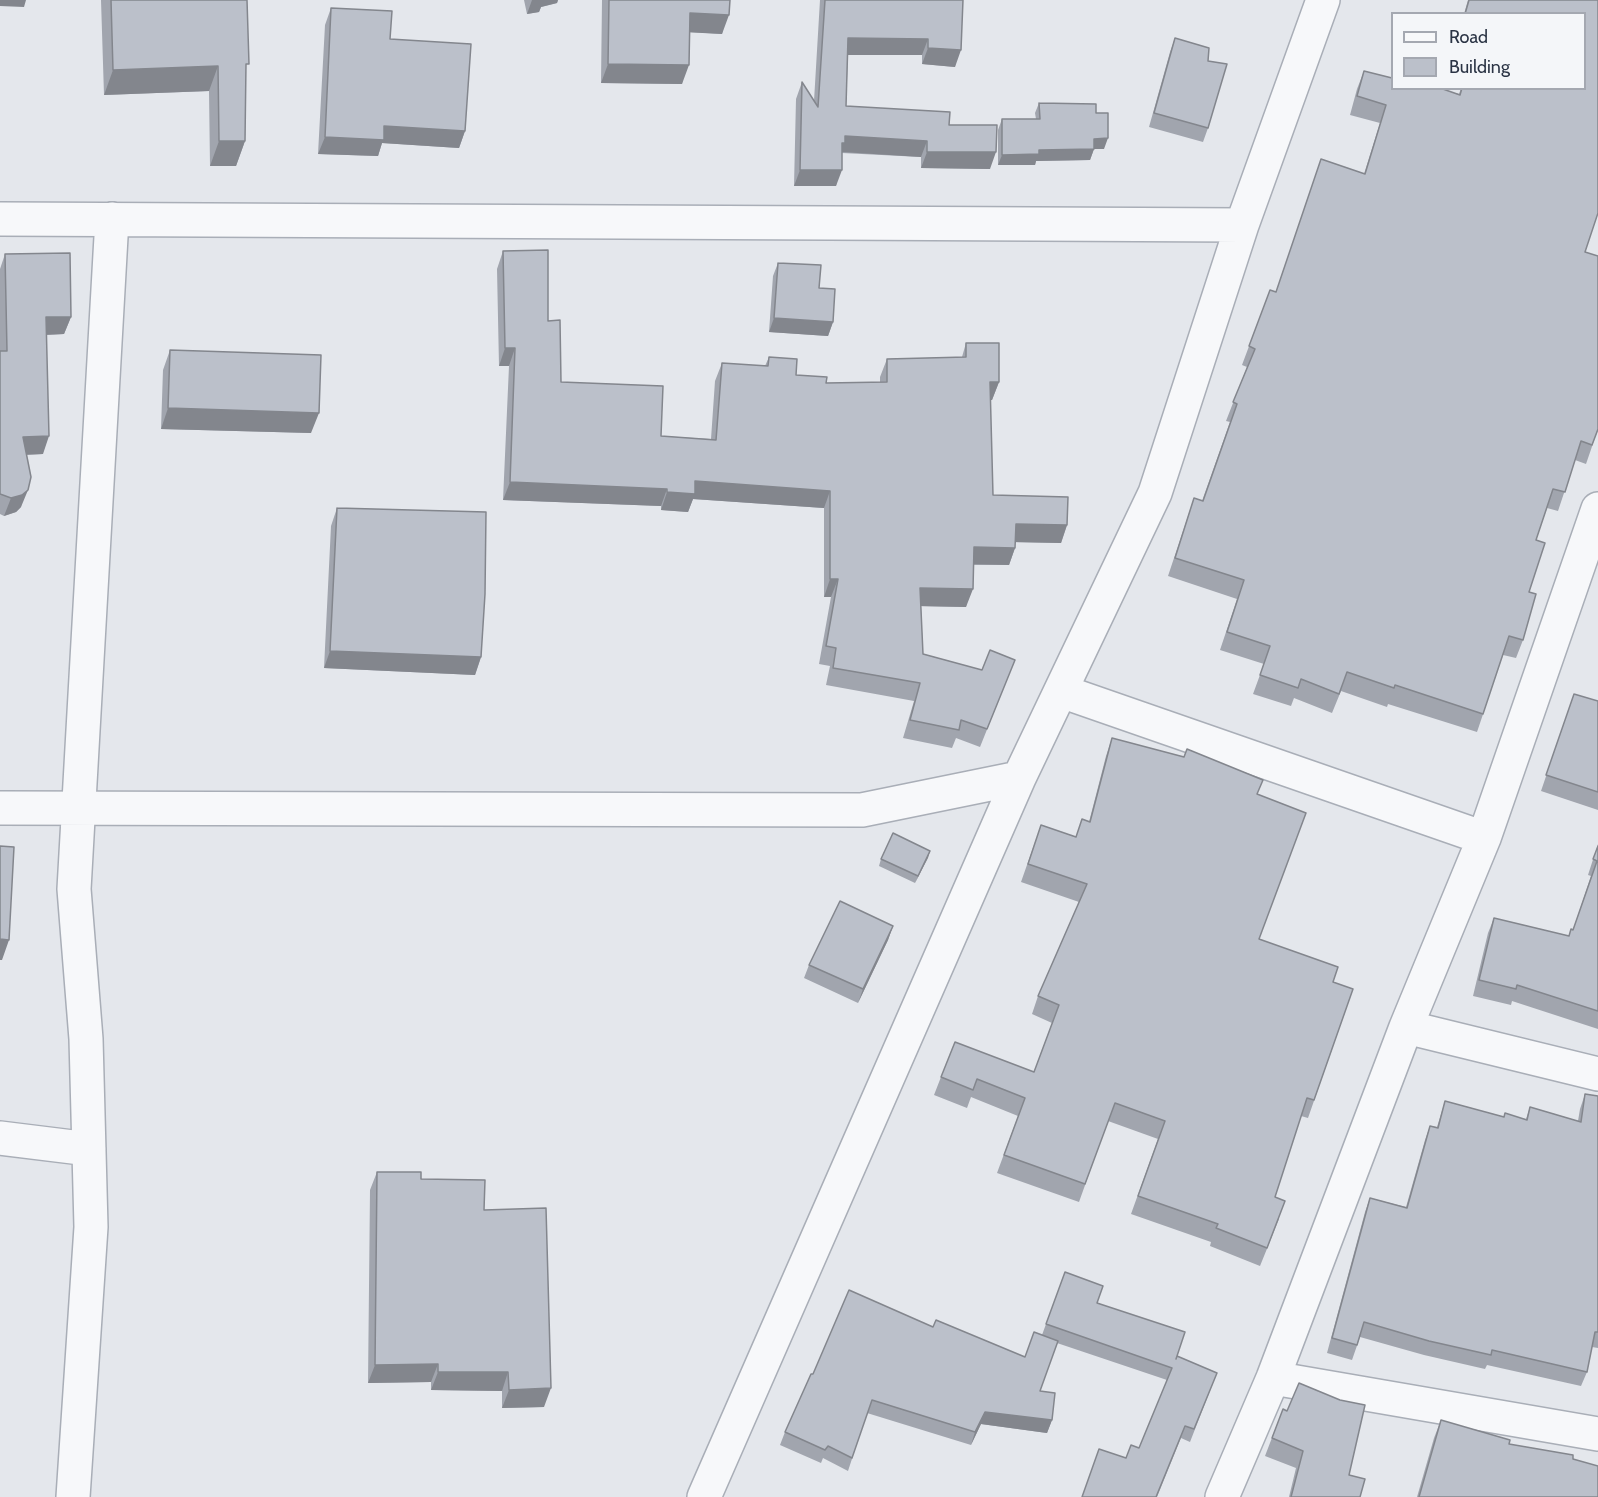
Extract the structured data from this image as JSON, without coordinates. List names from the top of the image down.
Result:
{
  "legend": ["Road", "Building"]
}
